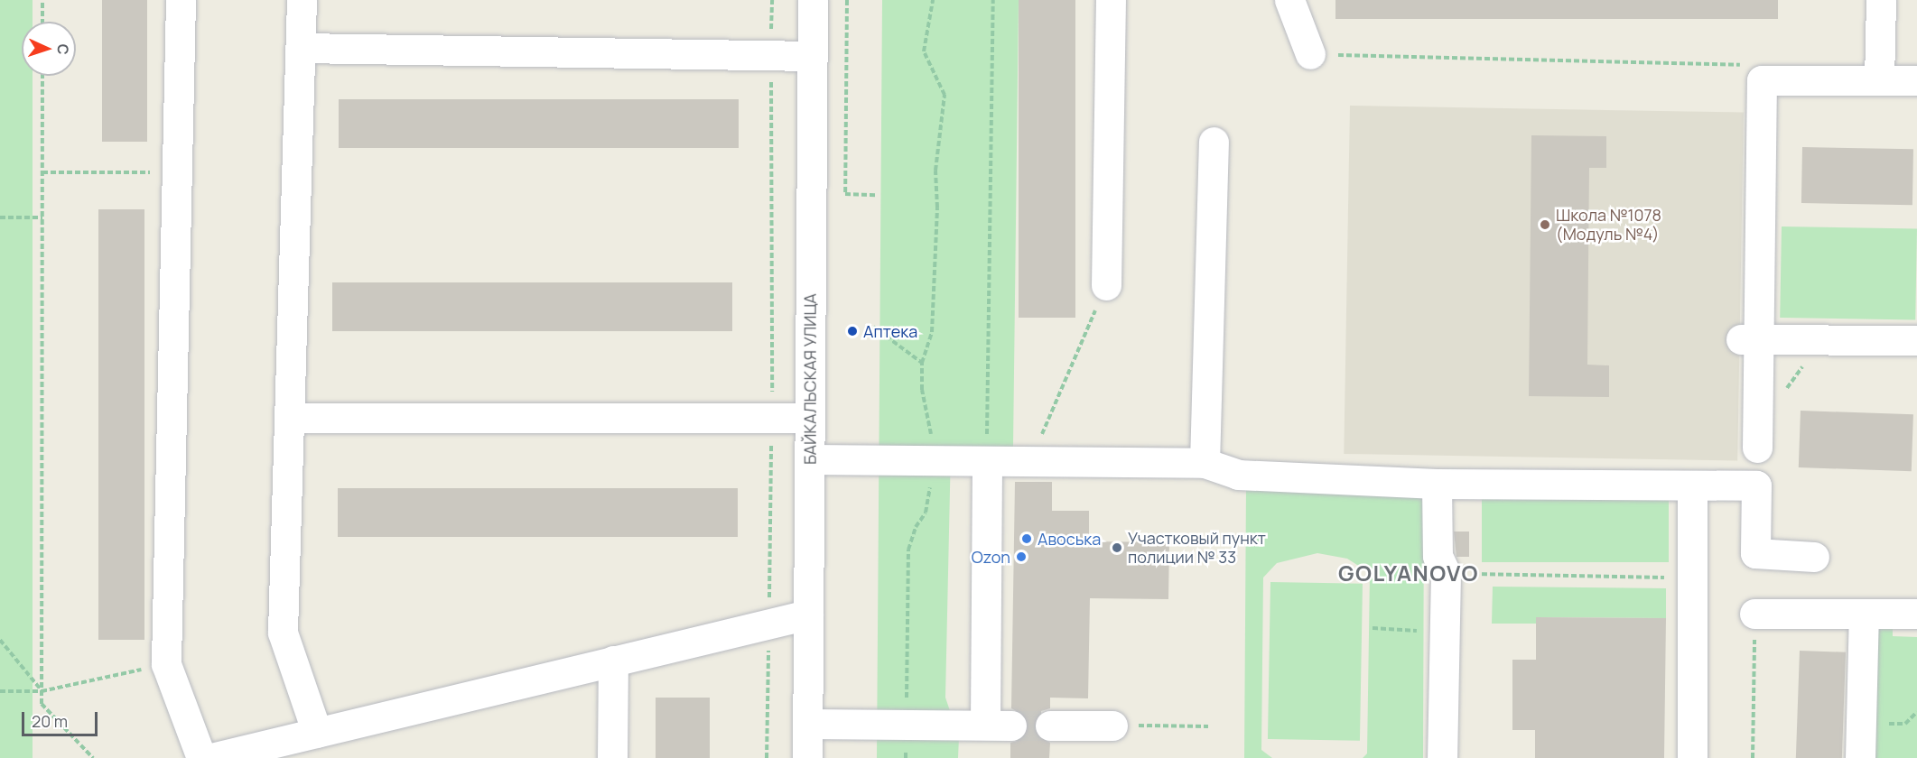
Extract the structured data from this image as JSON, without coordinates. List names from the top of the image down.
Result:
{
  "streets": {
    "street": ["БАЙКАЛЬСКАЯ УЛИЦА"]
  },
  "districts": ["GOLYANOVO"],
  "places": [
    "Школа №1078 (Модуль №4)",
    "Аптека",
    "Авоська",
    "Участковый пункт полиции № 33",
    "Ozon"
  ],
  "scale_bar": "20 m",
  "north": "right"
}
